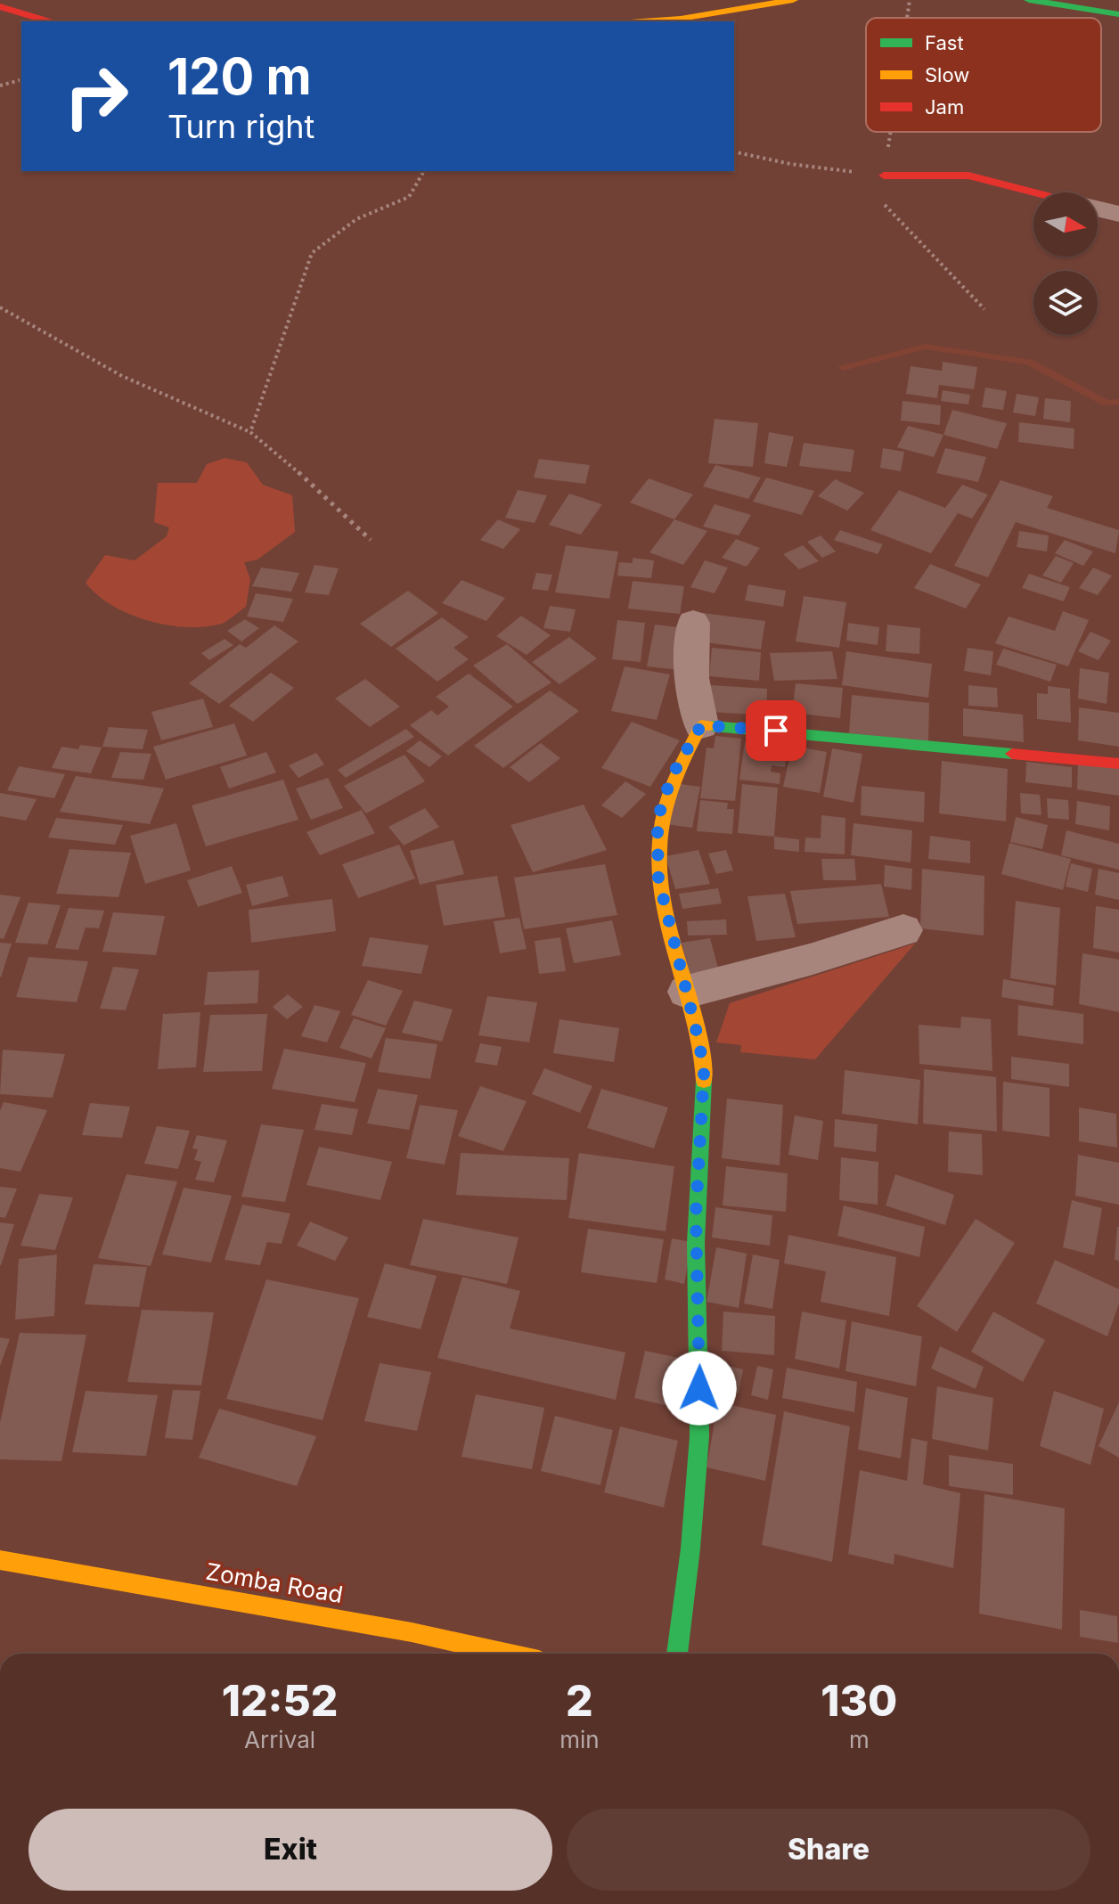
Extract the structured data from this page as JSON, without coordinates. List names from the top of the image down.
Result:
{
  "streets": {
    "main road": ["Zomba Road"]
  },
  "legend": ["Fast", "Slow", "Jam"],
  "north": "right",
  "page": {
    "turn": ["120 m", "Turn right"],
    "eta": [
      "12:52",
      "Arrival",
      "2",
      "min",
      "130",
      "m"
    ],
    "buttons": ["Exit", "Share"]
  }
}
